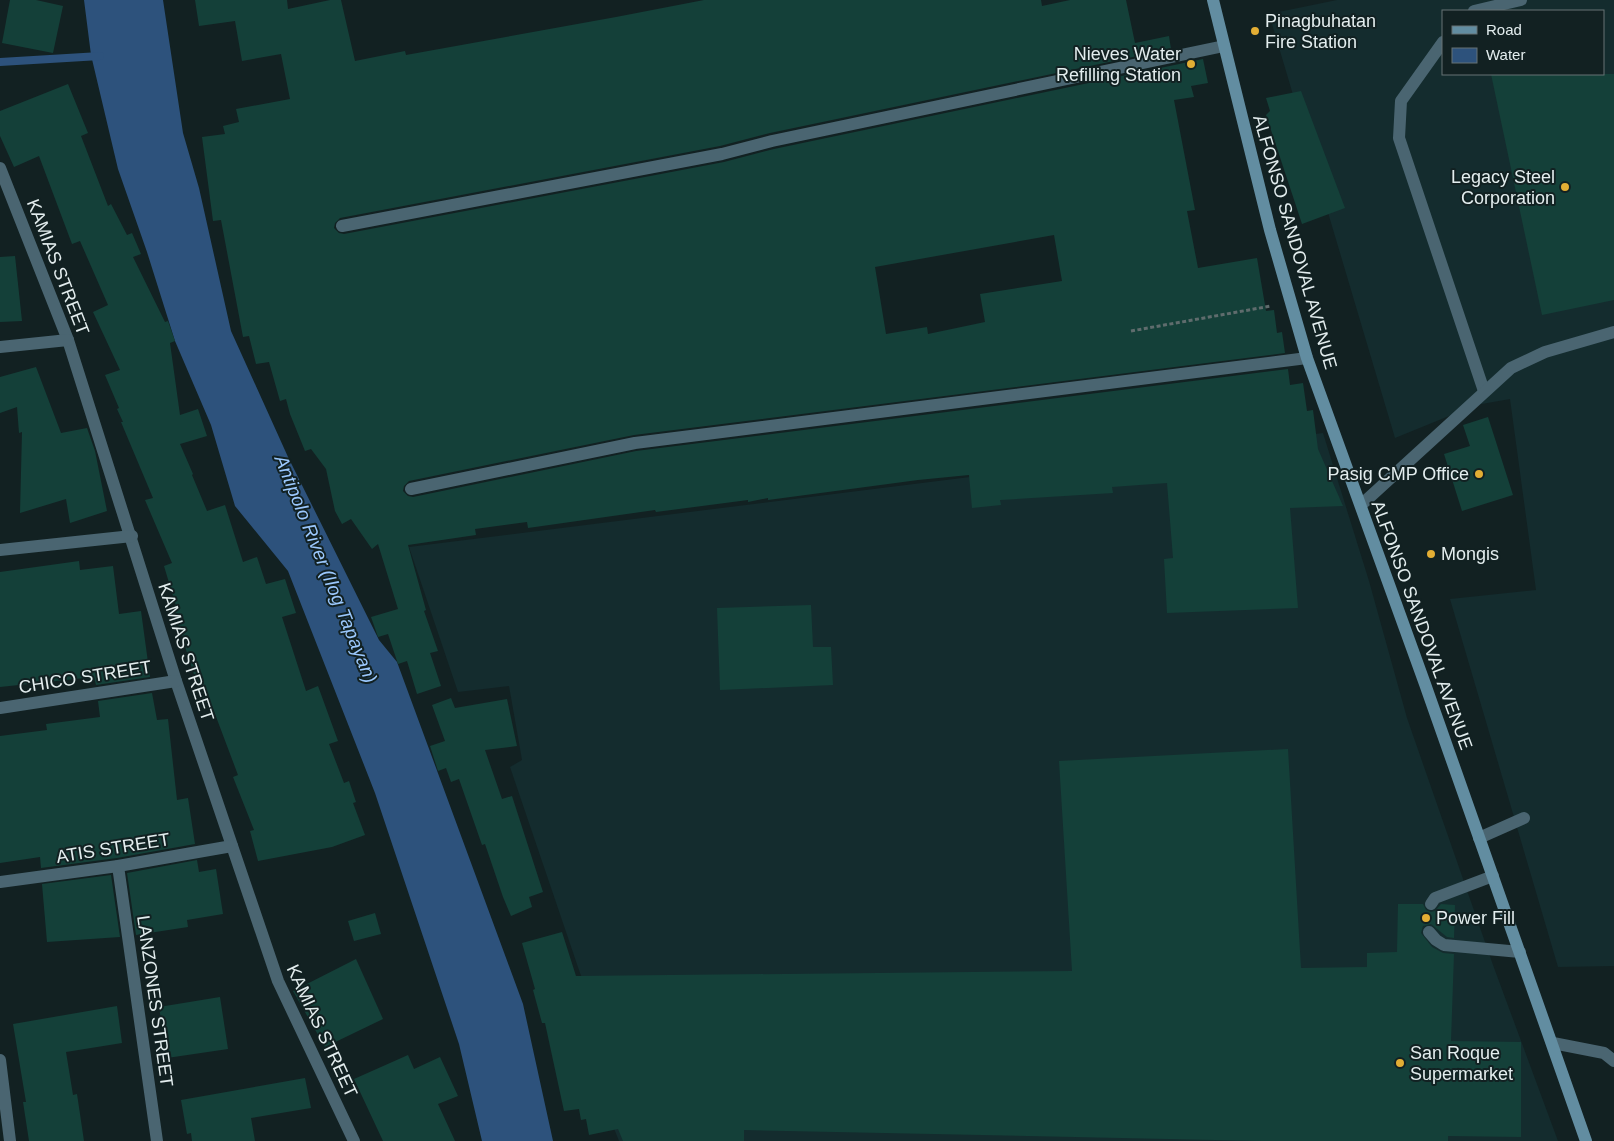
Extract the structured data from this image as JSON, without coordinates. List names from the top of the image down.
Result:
{
  "streets": {
    "main road": ["ALFONSO SANDOVAL AVENUE"],
    "street": [
      "KAMIAS STREET",
      "CHICO STREET",
      "ATIS STREET",
      "LANZONES STREET"
    ]
  },
  "crossings": [
    ["KAMIAS STREET", "CHICO STREET"],
    ["KAMIAS STREET", "ATIS STREET"],
    ["ATIS STREET", "LANZONES STREET"]
  ],
  "water": ["Antipolo River (Ilog Tapayan)"],
  "places": [
    "Pinagbuhatan Fire Station",
    "Nieves Water Refilling Station",
    "Legacy Steel Corporation",
    "Pasig CMP Office",
    "Mongis",
    "Power Fill",
    "San Roque Supermarket"
  ],
  "legend": ["Road", "Water"]
}
